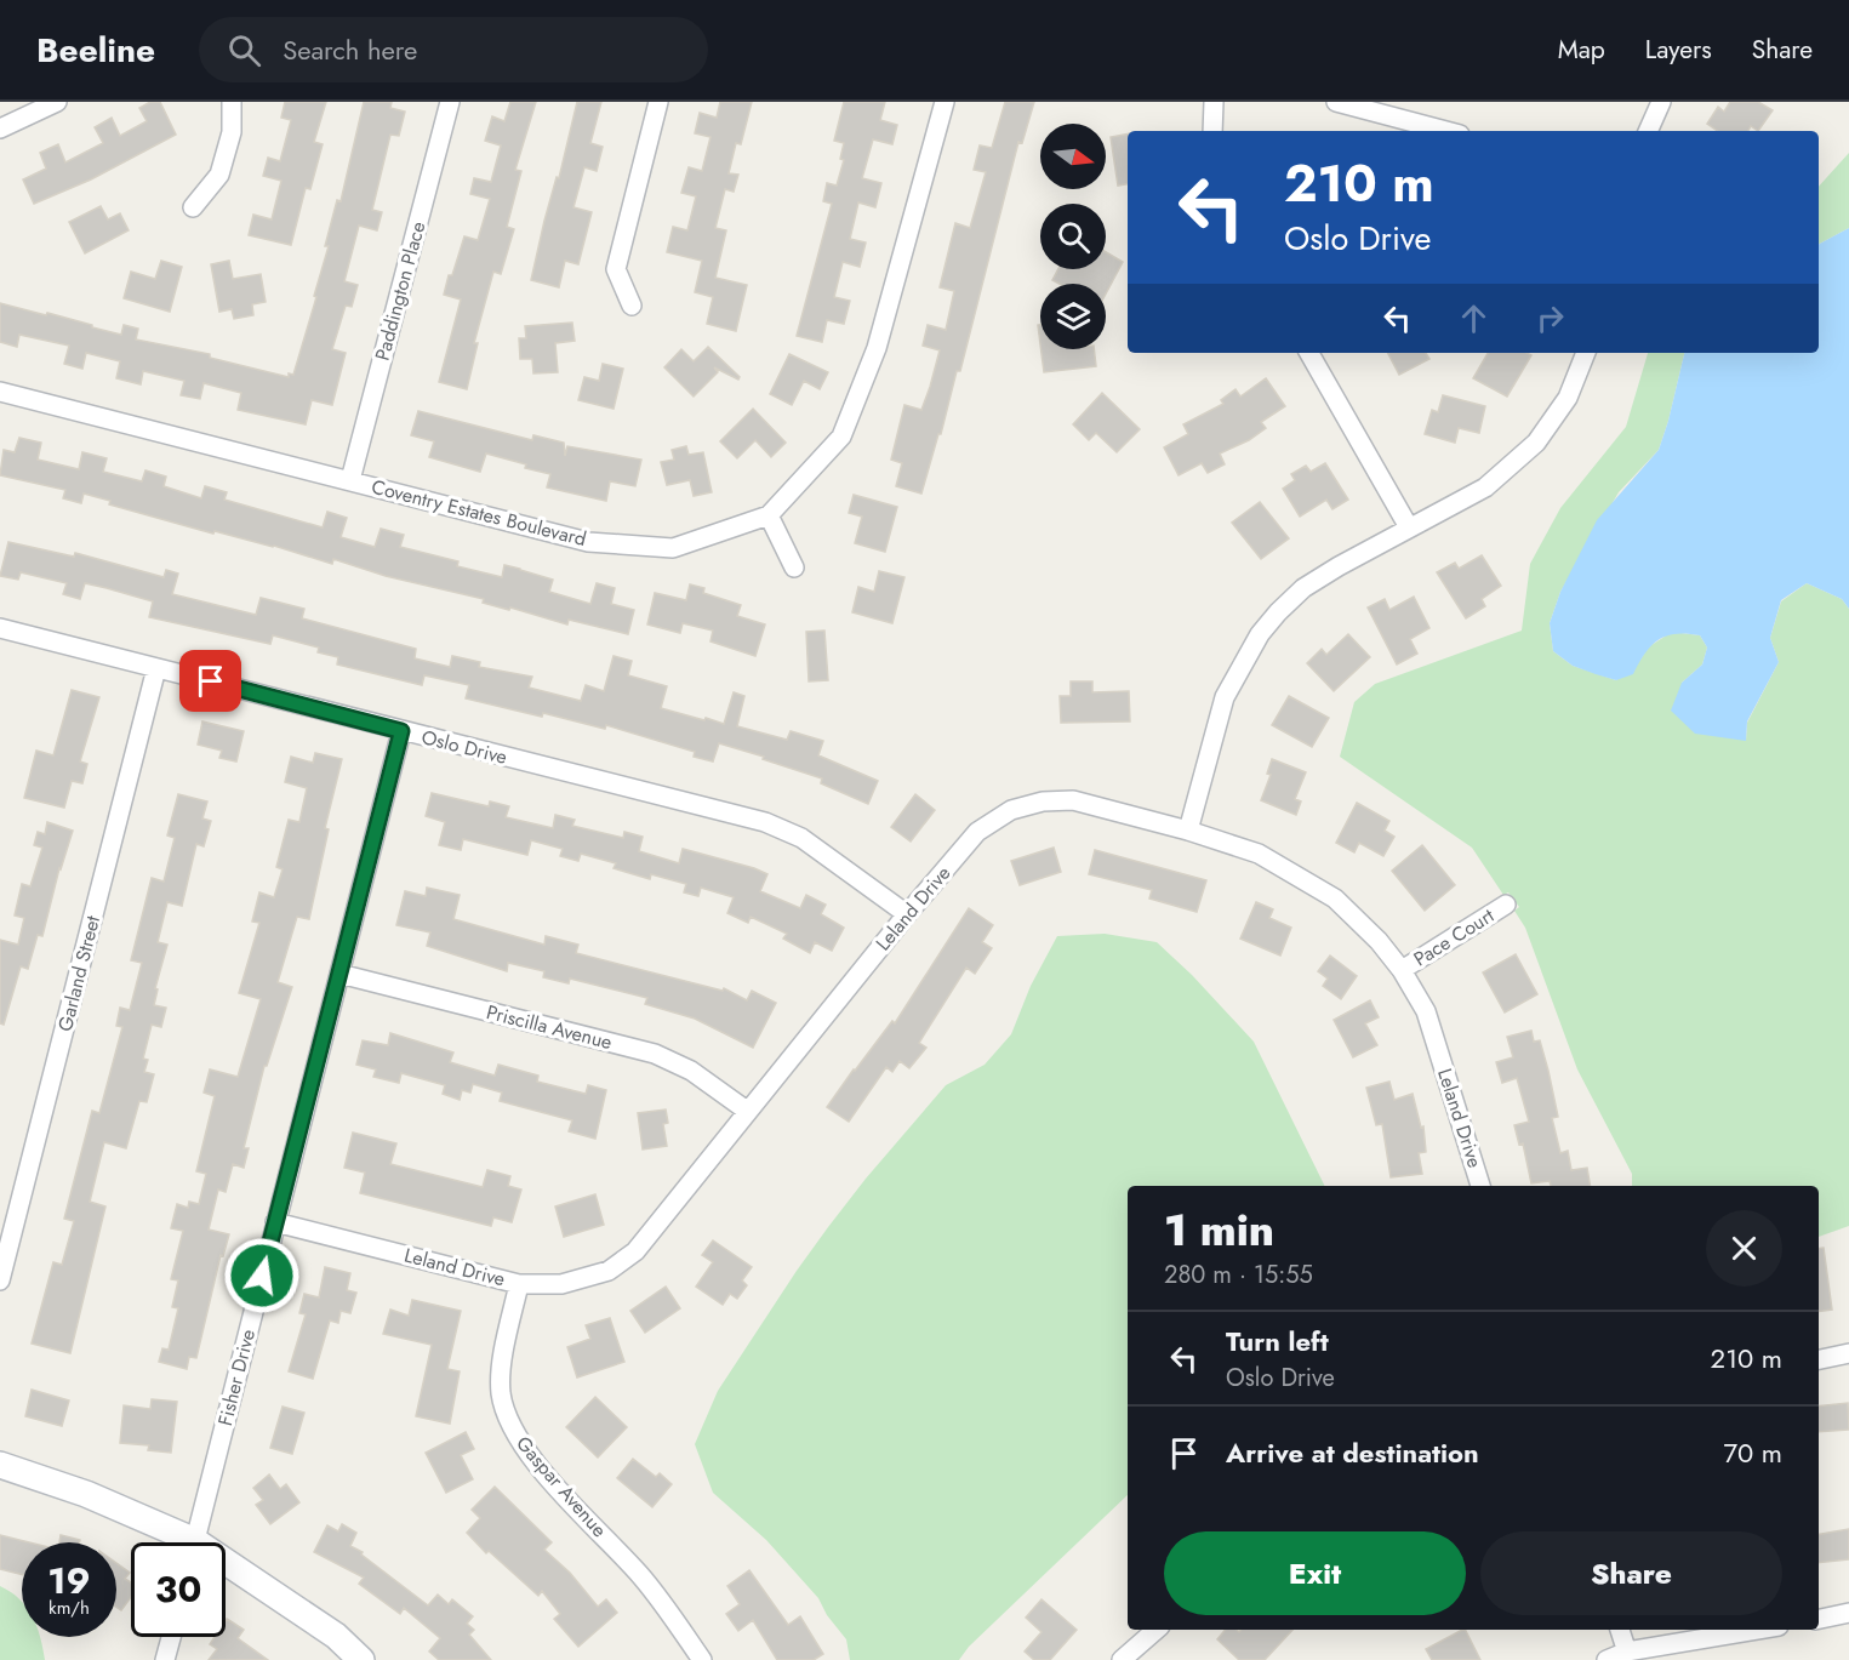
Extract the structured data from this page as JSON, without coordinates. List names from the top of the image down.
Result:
{
  "streets": {
    "street": [
      "Paddington Place",
      "Coventry Estates Boulevard",
      "Oslo Drive",
      "Leland Drive",
      "Pace Court",
      "Garland Street",
      "Priscilla Avenue",
      "Fisher Drive",
      "Gaspar Avenue"
    ]
  },
  "crossings": [
    ["Paddington Place", "Coventry Estates Boulevard"],
    ["Oslo Drive", "Leland Drive"],
    ["Oslo Drive", "Garland Street"],
    ["Oslo Drive", "Fisher Drive"],
    ["Leland Drive", "Pace Court"],
    ["Leland Drive", "Priscilla Avenue"],
    ["Leland Drive", "Fisher Drive"],
    ["Leland Drive", "Gaspar Avenue"],
    ["Priscilla Avenue", "Fisher Drive"]
  ],
  "north": "right",
  "page": {
    "header": "Beeline",
    "search": "Search here",
    "nav": ["Map", "Layers", "Share"],
    "turn": ["210 m", "Oslo Drive"],
    "heading": ["1 min", "280 m · 15:55"],
    "list": [
      {
        "name": "Turn left",
        "note": "Oslo Drive",
        "value": "210 m"
      },
      {
        "name": "Arrive at destination",
        "value": "70 m"
      }
    ],
    "buttons": ["Exit", "Share"],
    "speed": "19 km/h",
    "limit": "30"
  }
}
